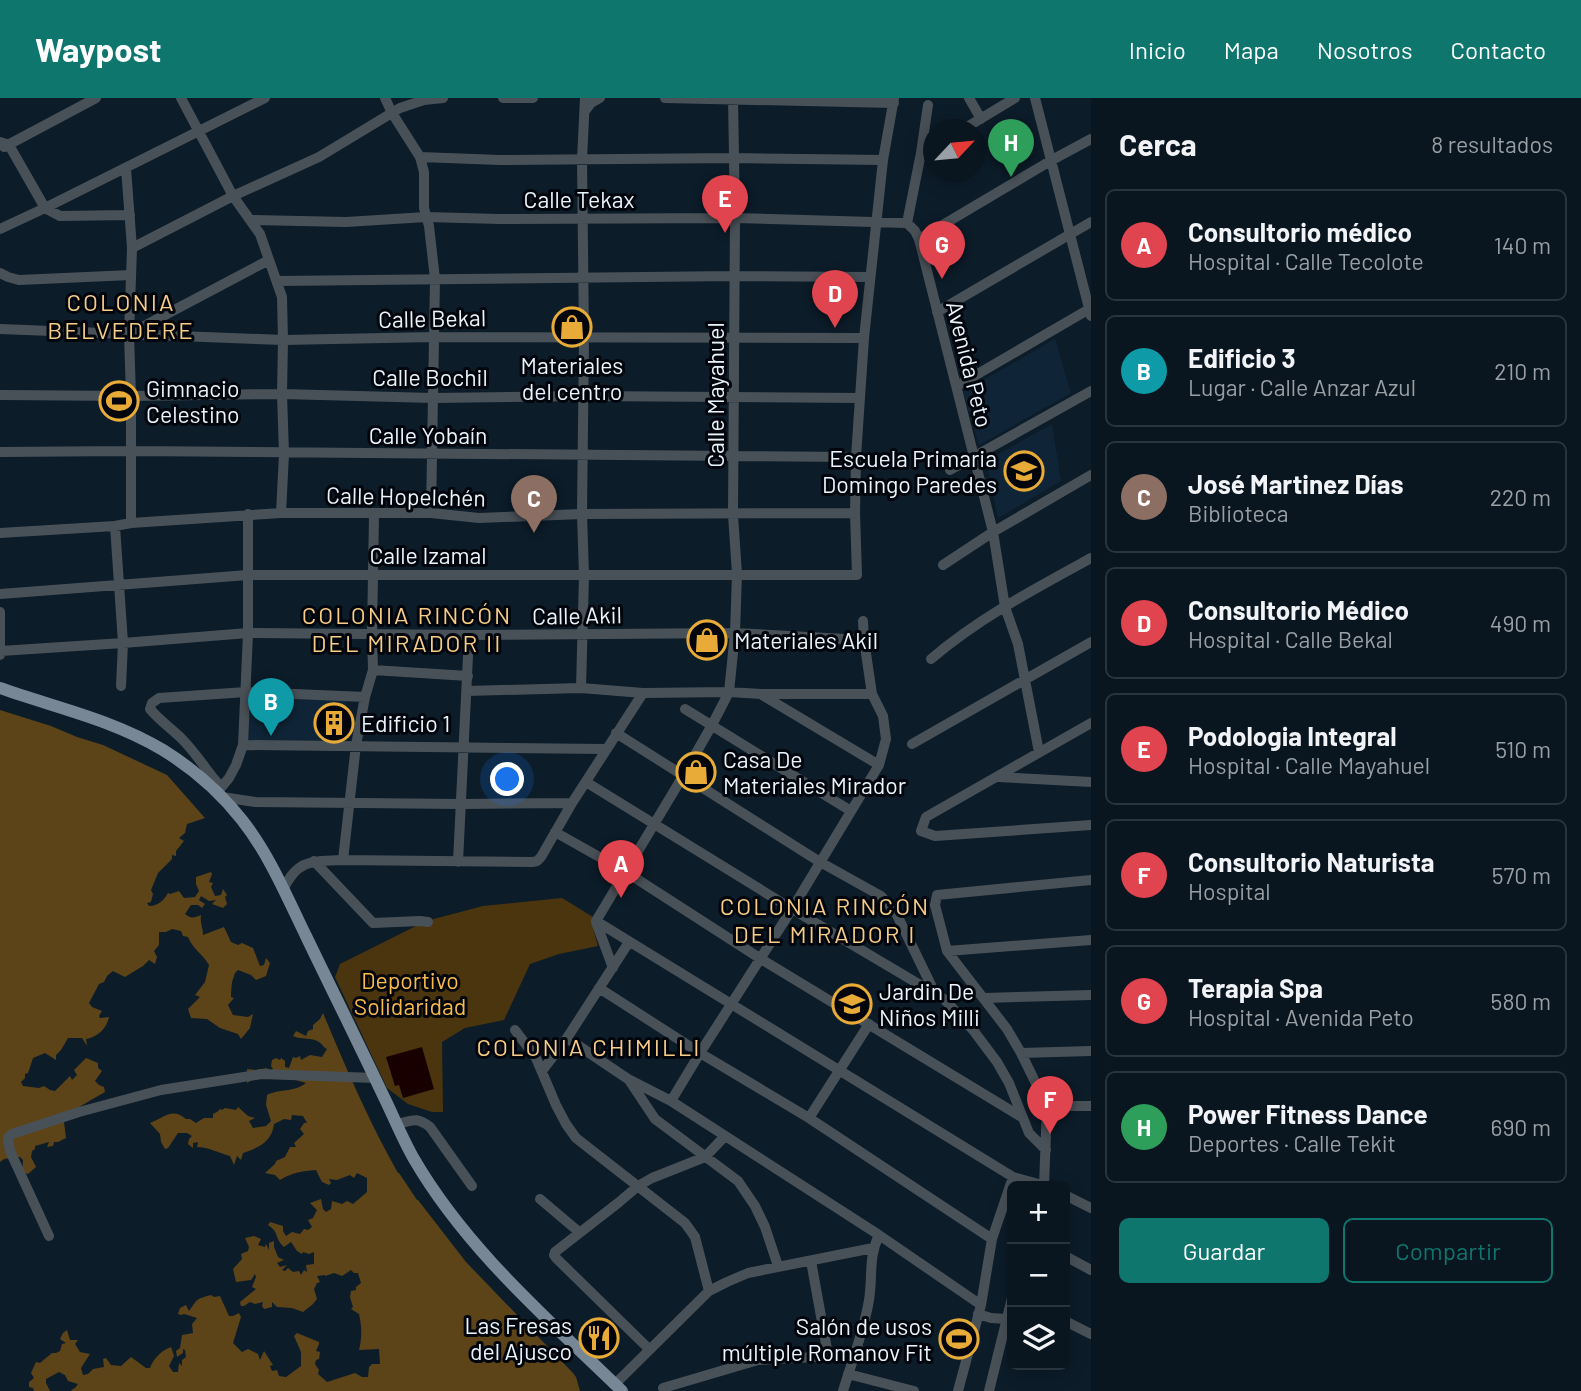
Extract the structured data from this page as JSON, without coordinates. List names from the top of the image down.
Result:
{
  "streets": {
    "street": [
      "Calle Tekax",
      "Calle Bekal",
      "Avenida Peto",
      "Calle Bochil",
      "Calle Mayahuel",
      "Calle Yobaín",
      "Calle Hopelchén",
      "Calle Izamal",
      "Calle Akil"
    ]
  },
  "crossings": [
    ["Calle Tekax", "Avenida Peto"],
    ["Calle Tekax", "Calle Mayahuel"],
    ["Calle Bekal", "Calle Mayahuel"],
    ["Calle Bochil", "Calle Mayahuel"],
    ["Calle Mayahuel", "Calle Yobaín"],
    ["Calle Mayahuel", "Calle Hopelchén"],
    ["Calle Mayahuel", "Calle Izamal"],
    ["Calle Mayahuel", "Calle Akil"],
    ["Calle Hopelchén", "Calle Izamal"]
  ],
  "districts": [
    "COLONIA BELVEDERE",
    "COLONIA RINCÓN DEL MIRADOR II",
    "COLONIA RINCÓN DEL MIRADOR I",
    "COLONIA CHIMILLI"
  ],
  "parks": ["Deportivo Solidaridad"],
  "places": {
    "shop": ["Materiales del centro", "Materiales Akil", "Casa De Materiales Mirador"],
    "sports": ["Gimnacio Celestino", "Salón de usos múltiple Romanov Fit"],
    "school or university": ["Escuela Primaria Domingo Paredes", "Jardin De Niños Milli"],
    "building": ["Edificio 1"],
    "restaurant": ["Las Fresas del Ajusco"]
  },
  "north": "top right",
  "page": {
    "header": "Waypost",
    "nav": [
      "Inicio",
      "Mapa",
      "Nosotros",
      "Contacto"
    ],
    "heading": ["Cerca", "8 resultados"],
    "pins": [
      "H",
      "E",
      "G",
      "D",
      "C",
      "B",
      "A",
      "F"
    ],
    "list": [
      {
        "mark": "A",
        "name": "Consultorio médico",
        "note": "Hospital · Calle Tecolote",
        "value": "140 m"
      },
      {
        "mark": "B",
        "name": "Edificio 3",
        "note": "Lugar · Calle Anzar Azul",
        "value": "210 m"
      },
      {
        "mark": "C",
        "name": "José Martinez Días",
        "note": "Biblioteca",
        "value": "220 m"
      },
      {
        "mark": "D",
        "name": "Consultorio Médico",
        "note": "Hospital · Calle Bekal",
        "value": "490 m"
      },
      {
        "mark": "E",
        "name": "Podologia Integral",
        "note": "Hospital · Calle Mayahuel",
        "value": "510 m"
      },
      {
        "mark": "F",
        "name": "Consultorio Naturista",
        "note": "Hospital",
        "value": "570 m"
      },
      {
        "mark": "G",
        "name": "Terapia Spa",
        "note": "Hospital · Avenida Peto",
        "value": "580 m"
      },
      {
        "mark": "H",
        "name": "Power Fitness Dance",
        "note": "Deportes · Calle Tekit",
        "value": "690 m"
      }
    ],
    "map_buttons": ["+", "−"],
    "buttons": ["Guardar", "Compartir"]
  }
}
